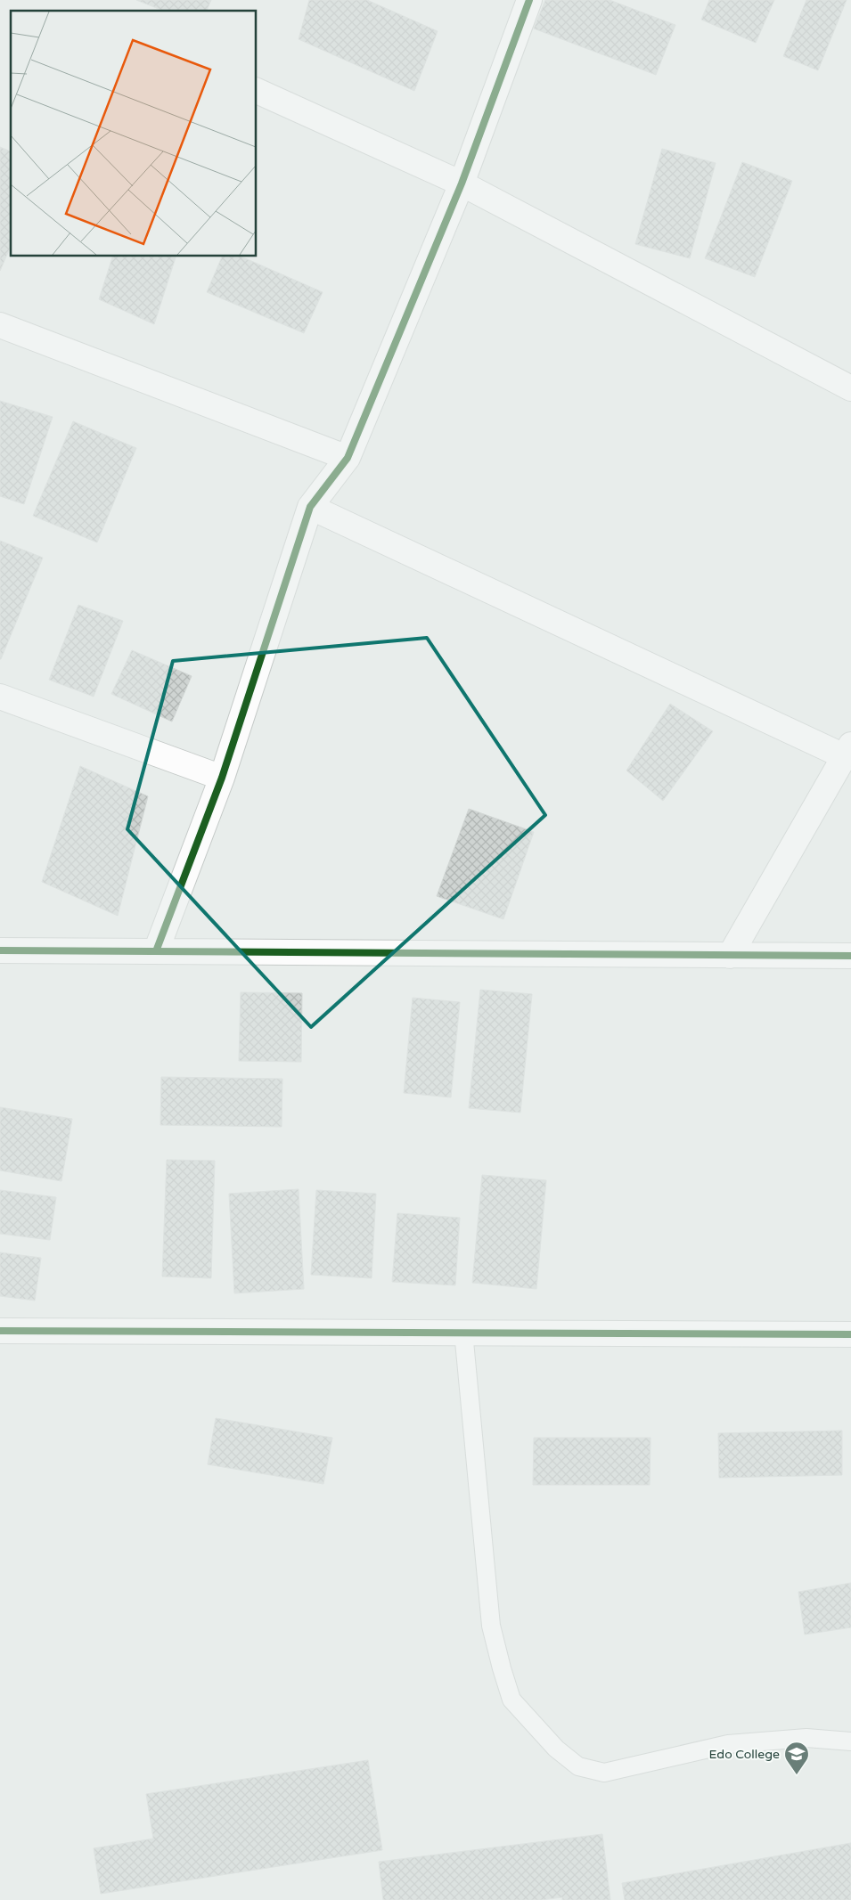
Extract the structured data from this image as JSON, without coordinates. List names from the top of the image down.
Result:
{
  "places": {
    "school or university": ["Edo College"]
  }
}
